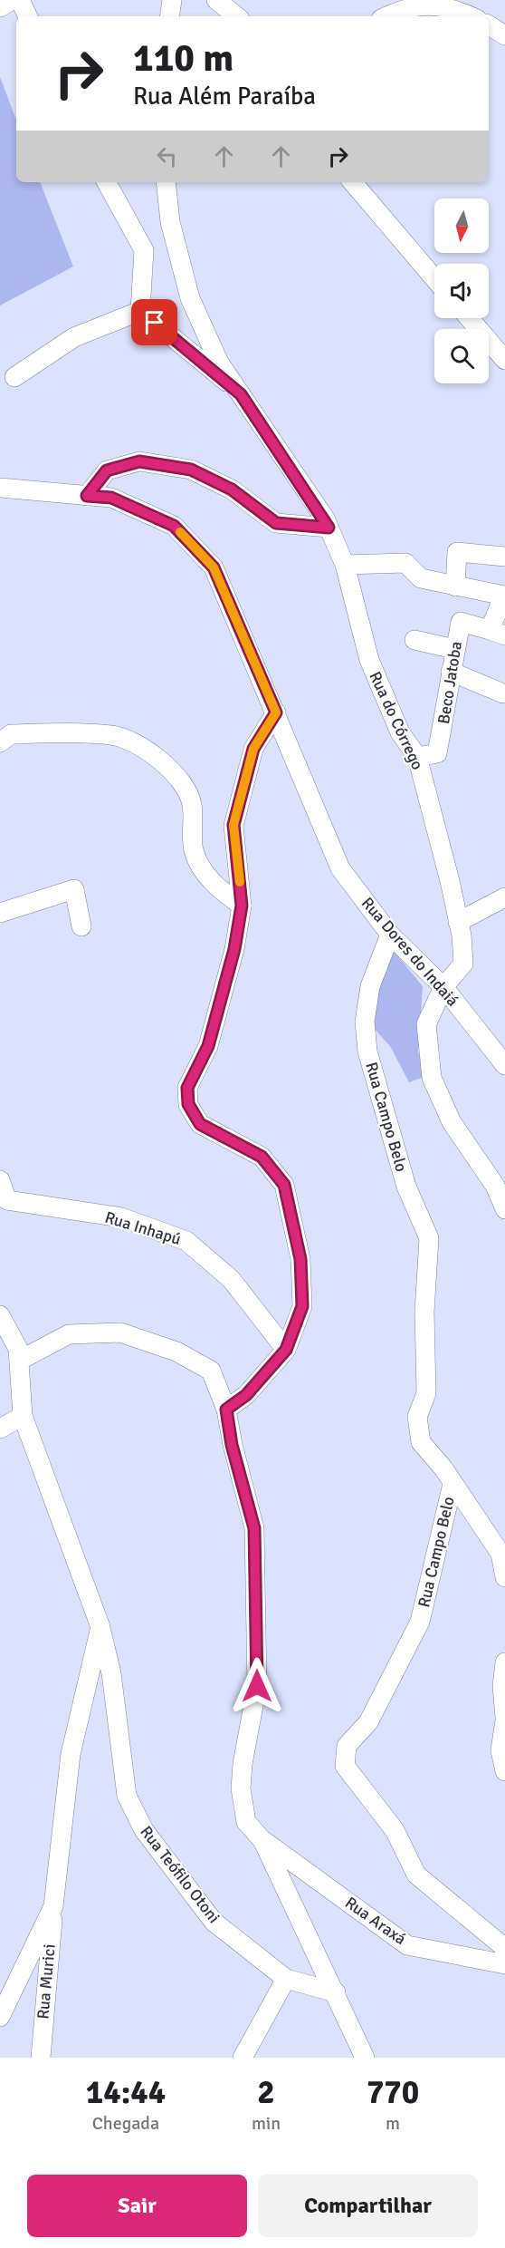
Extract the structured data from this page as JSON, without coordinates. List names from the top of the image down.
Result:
{
  "streets": {
    "street": [
      "Beco Jatoba",
      "Rua do Córrego",
      "Rua Dores do Indaiá",
      "Rua Campo Belo",
      "Rua Inhapú",
      "Rua Teófilo Otoni",
      "Rua Araxá",
      "Rua Murici"
    ]
  },
  "crossings": [
    ["Beco Jatoba", "Rua do Córrego"],
    ["Rua do Córrego", "Rua Dores do Indaiá"],
    ["Rua Dores do Indaiá", "Rua Campo Belo"],
    ["Rua Teófilo Otoni", "Rua Murici"]
  ],
  "north": "bottom",
  "page": {
    "turn": ["110 m", "Rua Além Paraíba"],
    "eta": [
      "14:44",
      "Chegada",
      "2",
      "min",
      "770",
      "m"
    ],
    "buttons": ["Sair", "Compartilhar"]
  }
}
